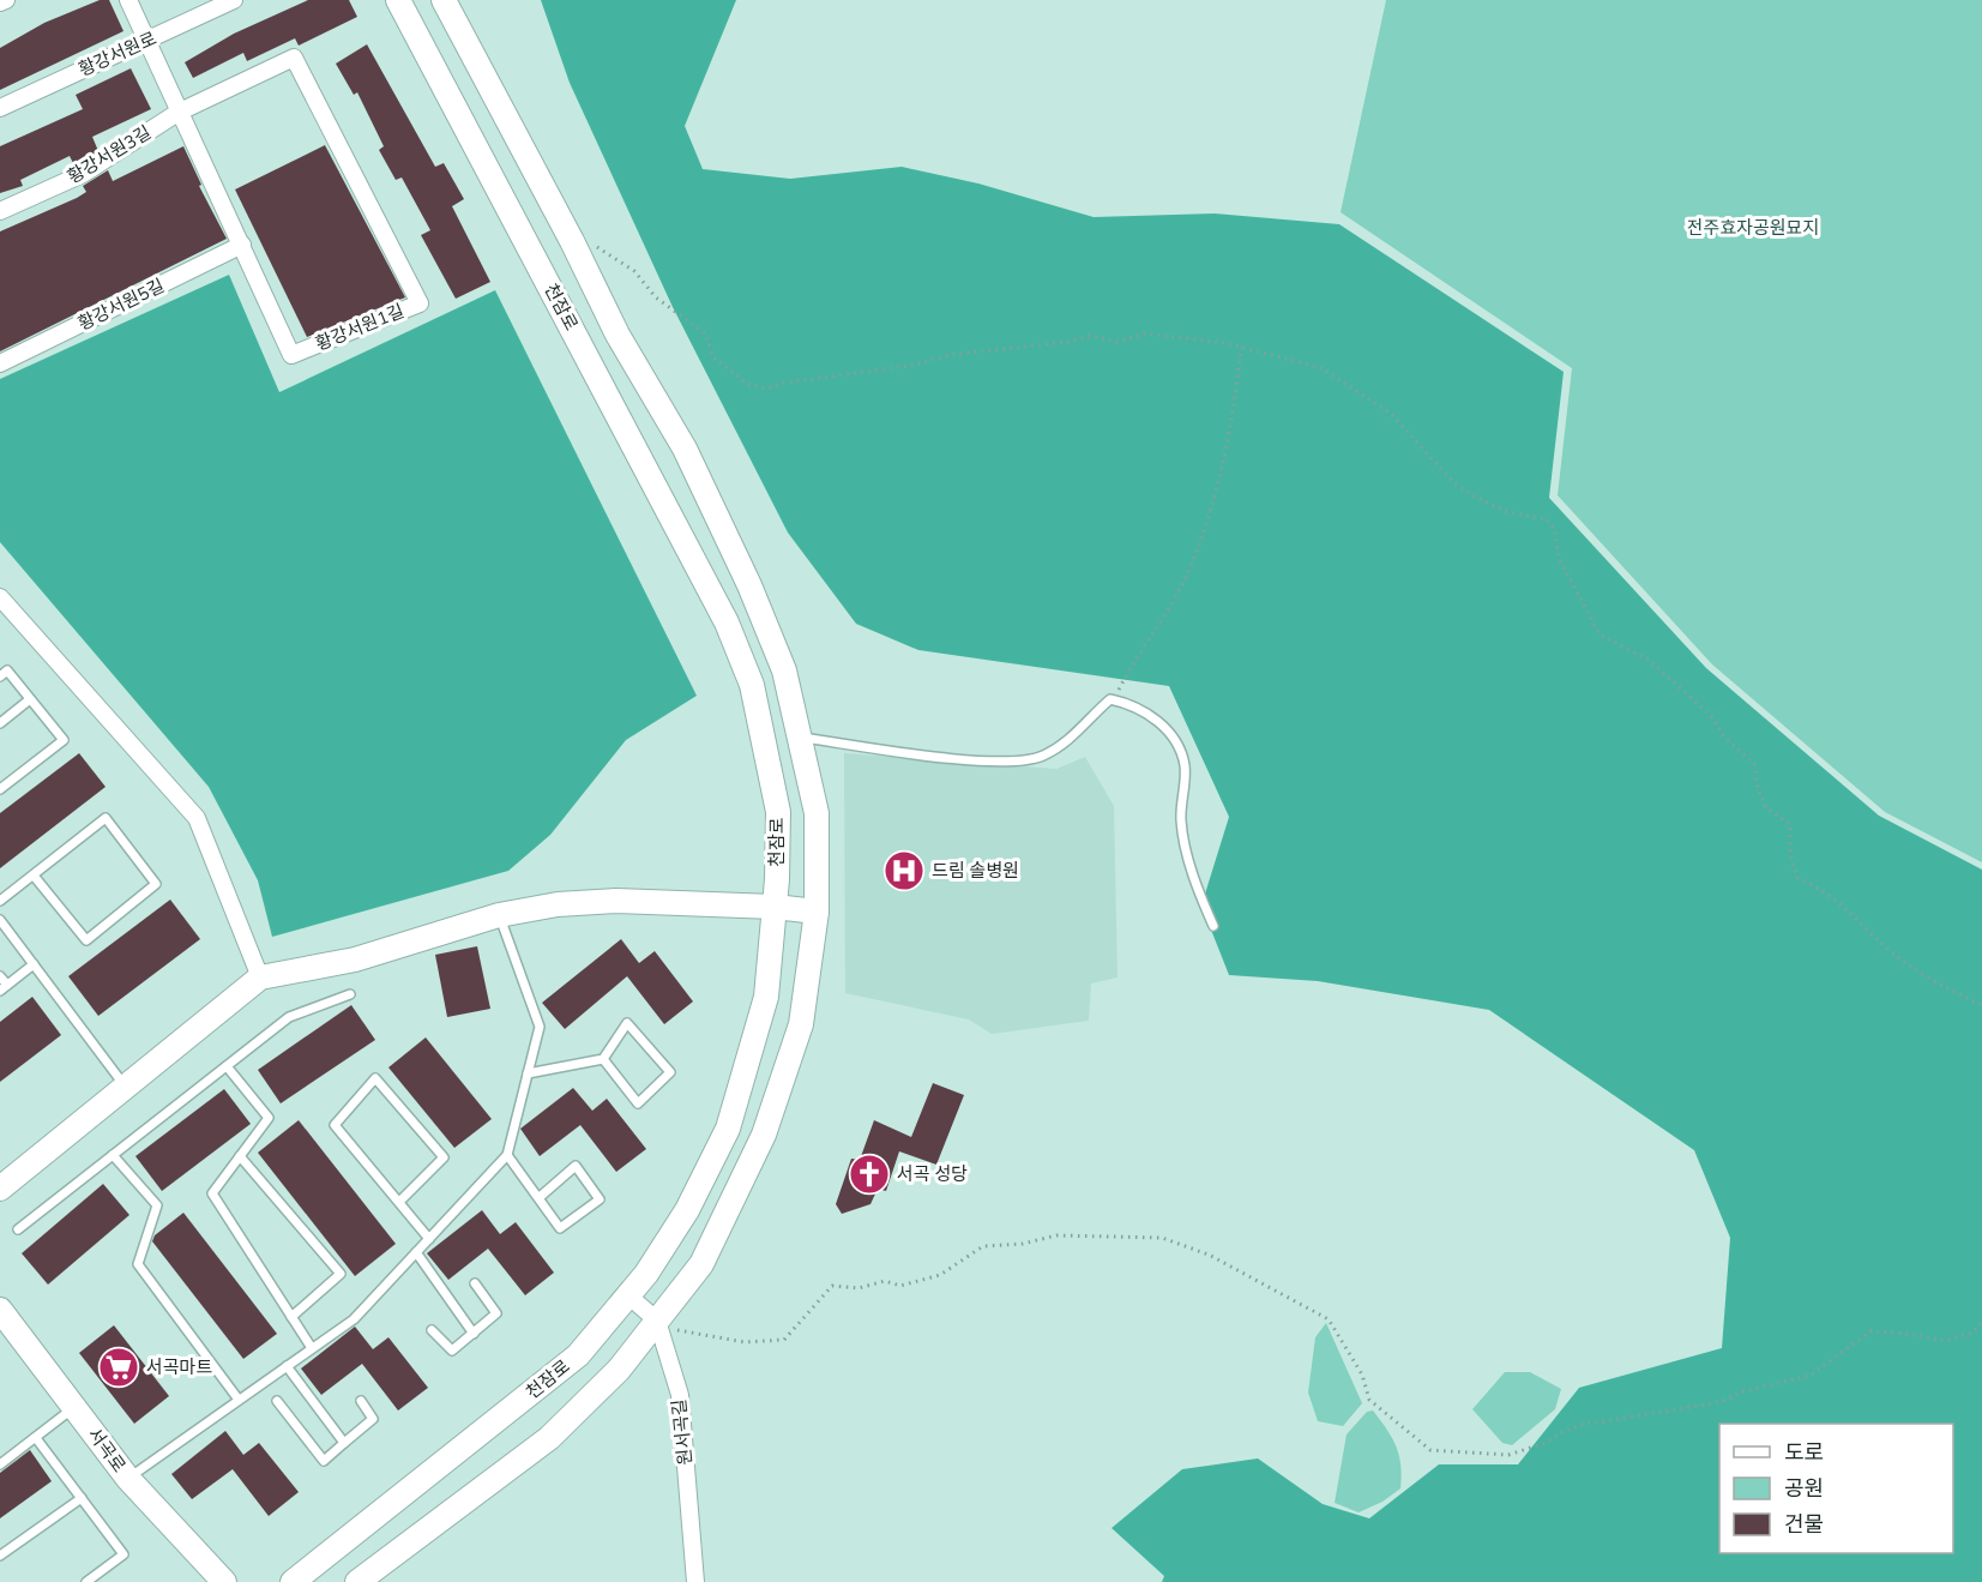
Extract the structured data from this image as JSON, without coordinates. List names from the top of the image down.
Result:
{
  "streets": {
    "street": [
      "황강서원로",
      "황강서원3길",
      "황강서원5길",
      "천잠로",
      "황강서원1길",
      "원서곡길",
      "서곡로"
    ]
  },
  "crossings": [
    ["황강서원로", "황강서원1길"],
    ["황강서원3길", "황강서원1길"],
    ["황강서원5길", "황강서원1길"]
  ],
  "parks": ["전주효자공원묘지"],
  "places": {
    "hospital": ["드림 솔병원"],
    "church": ["서곡 성당"],
    "supermarket": ["서곡마트"]
  },
  "legend": ["도로", "공원", "건물"]
}
